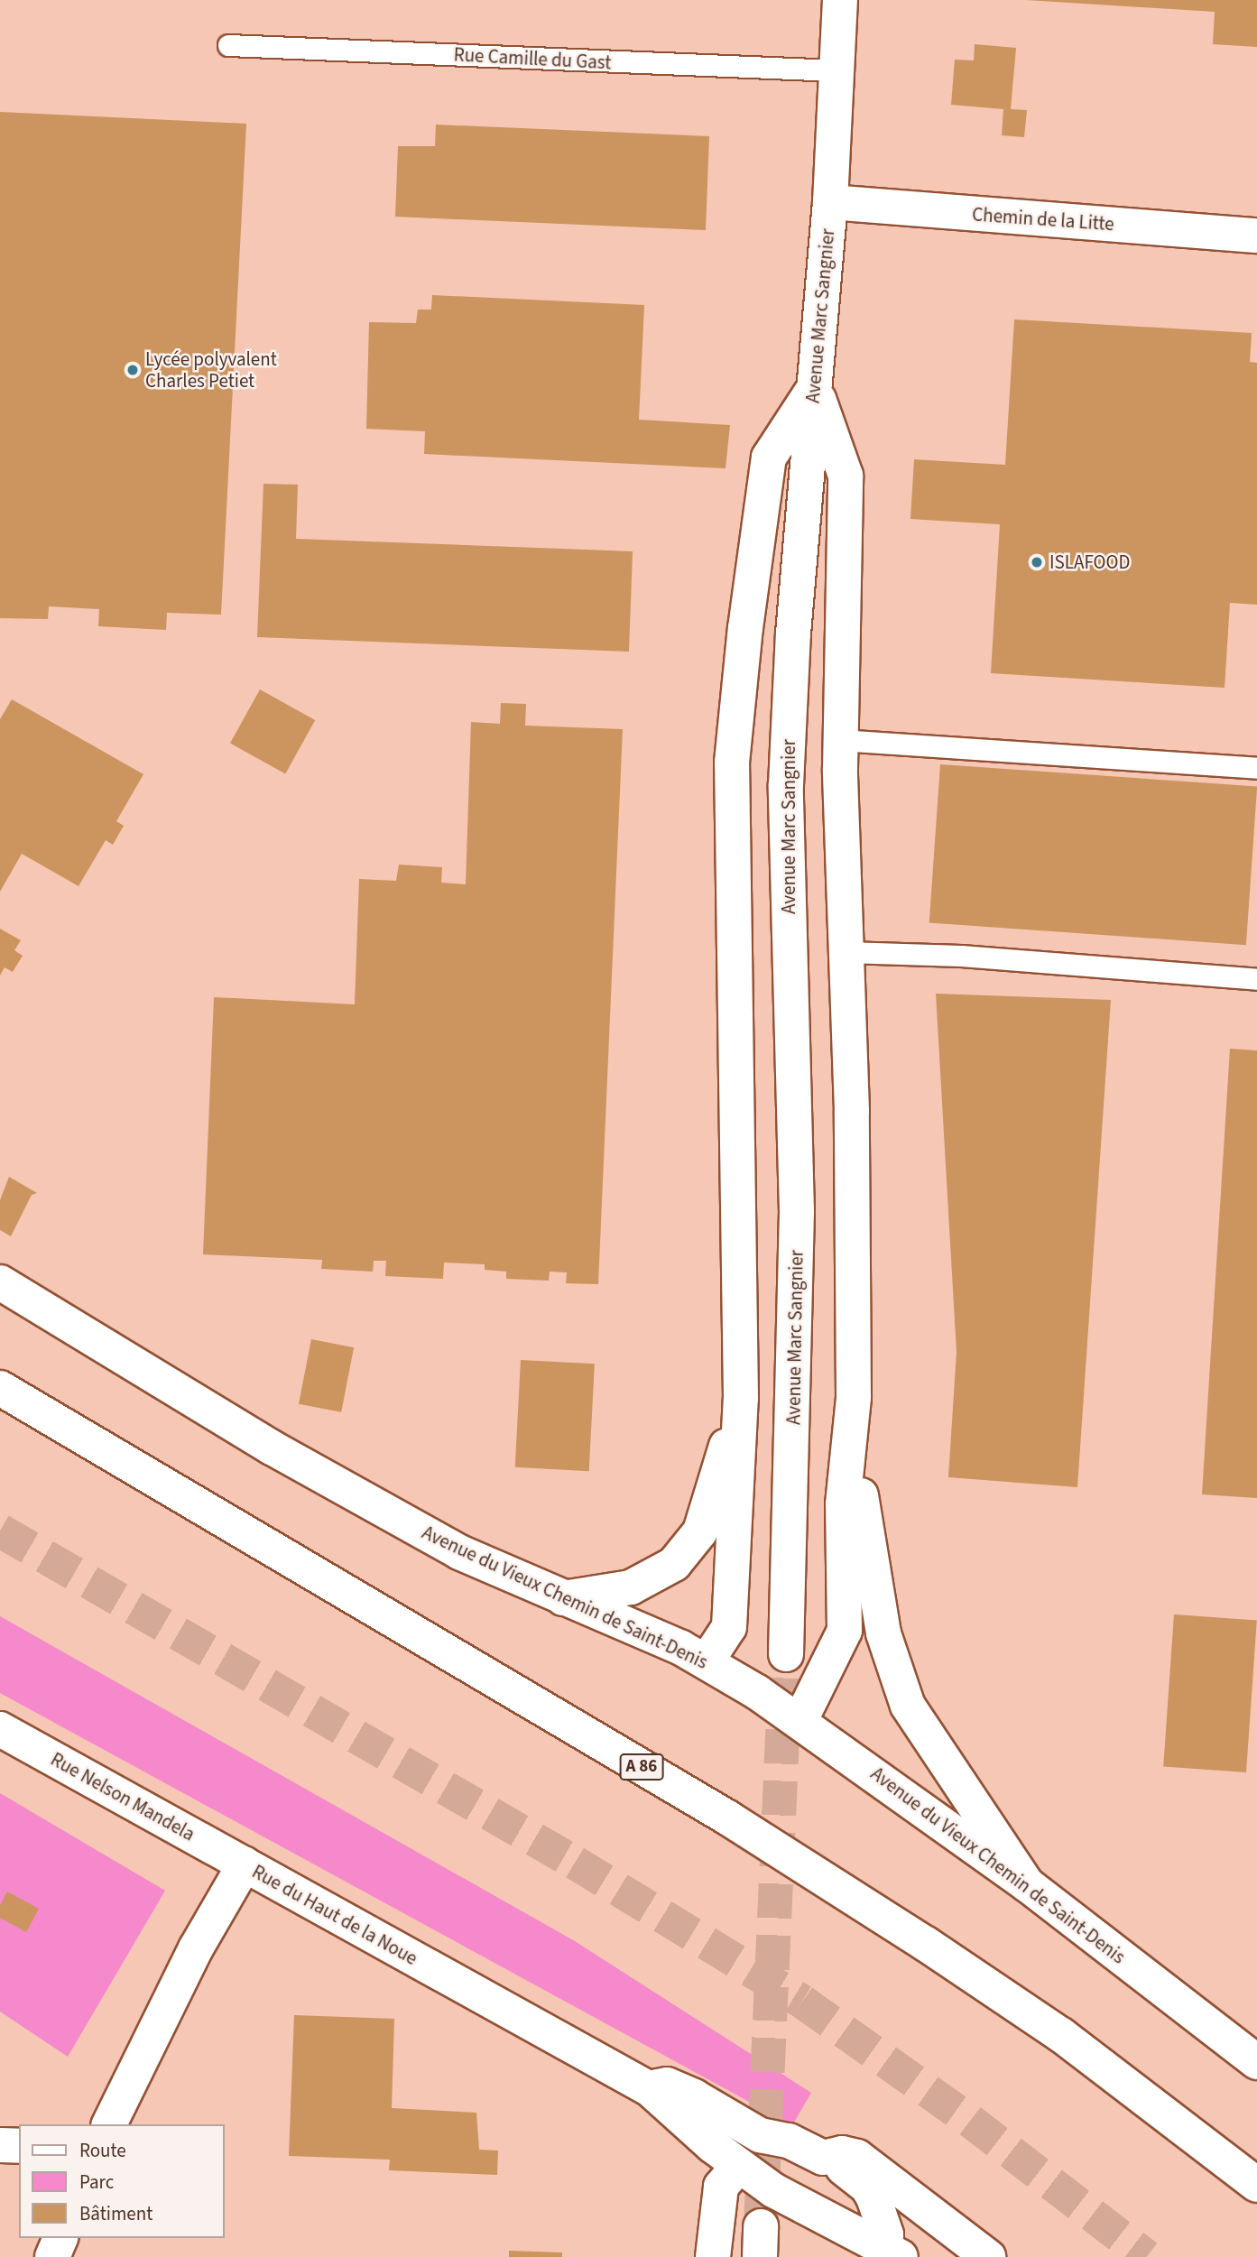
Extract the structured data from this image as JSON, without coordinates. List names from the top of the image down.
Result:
{
  "streets": {
    "main road": [
      "Chemin de la Litte",
      "Avenue Marc Sangnier",
      "Avenue du Vieux Chemin de Saint-Denis",
      "A 86",
      "Rue Nelson Mandela",
      "Rue du Haut de la Noue"
    ],
    "lane": ["Rue Camille du Gast"]
  },
  "crossings": [
    ["Rue Camille du Gast", "Avenue Marc Sangnier"],
    ["Chemin de la Litte", "Avenue Marc Sangnier"],
    ["Rue Nelson Mandela", "Rue du Haut de la Noue"]
  ],
  "places": ["Lycée polyvalent Charles Petiet", "ISLAFOOD"],
  "legend": ["Route", "Parc", "Bâtiment"]
}
